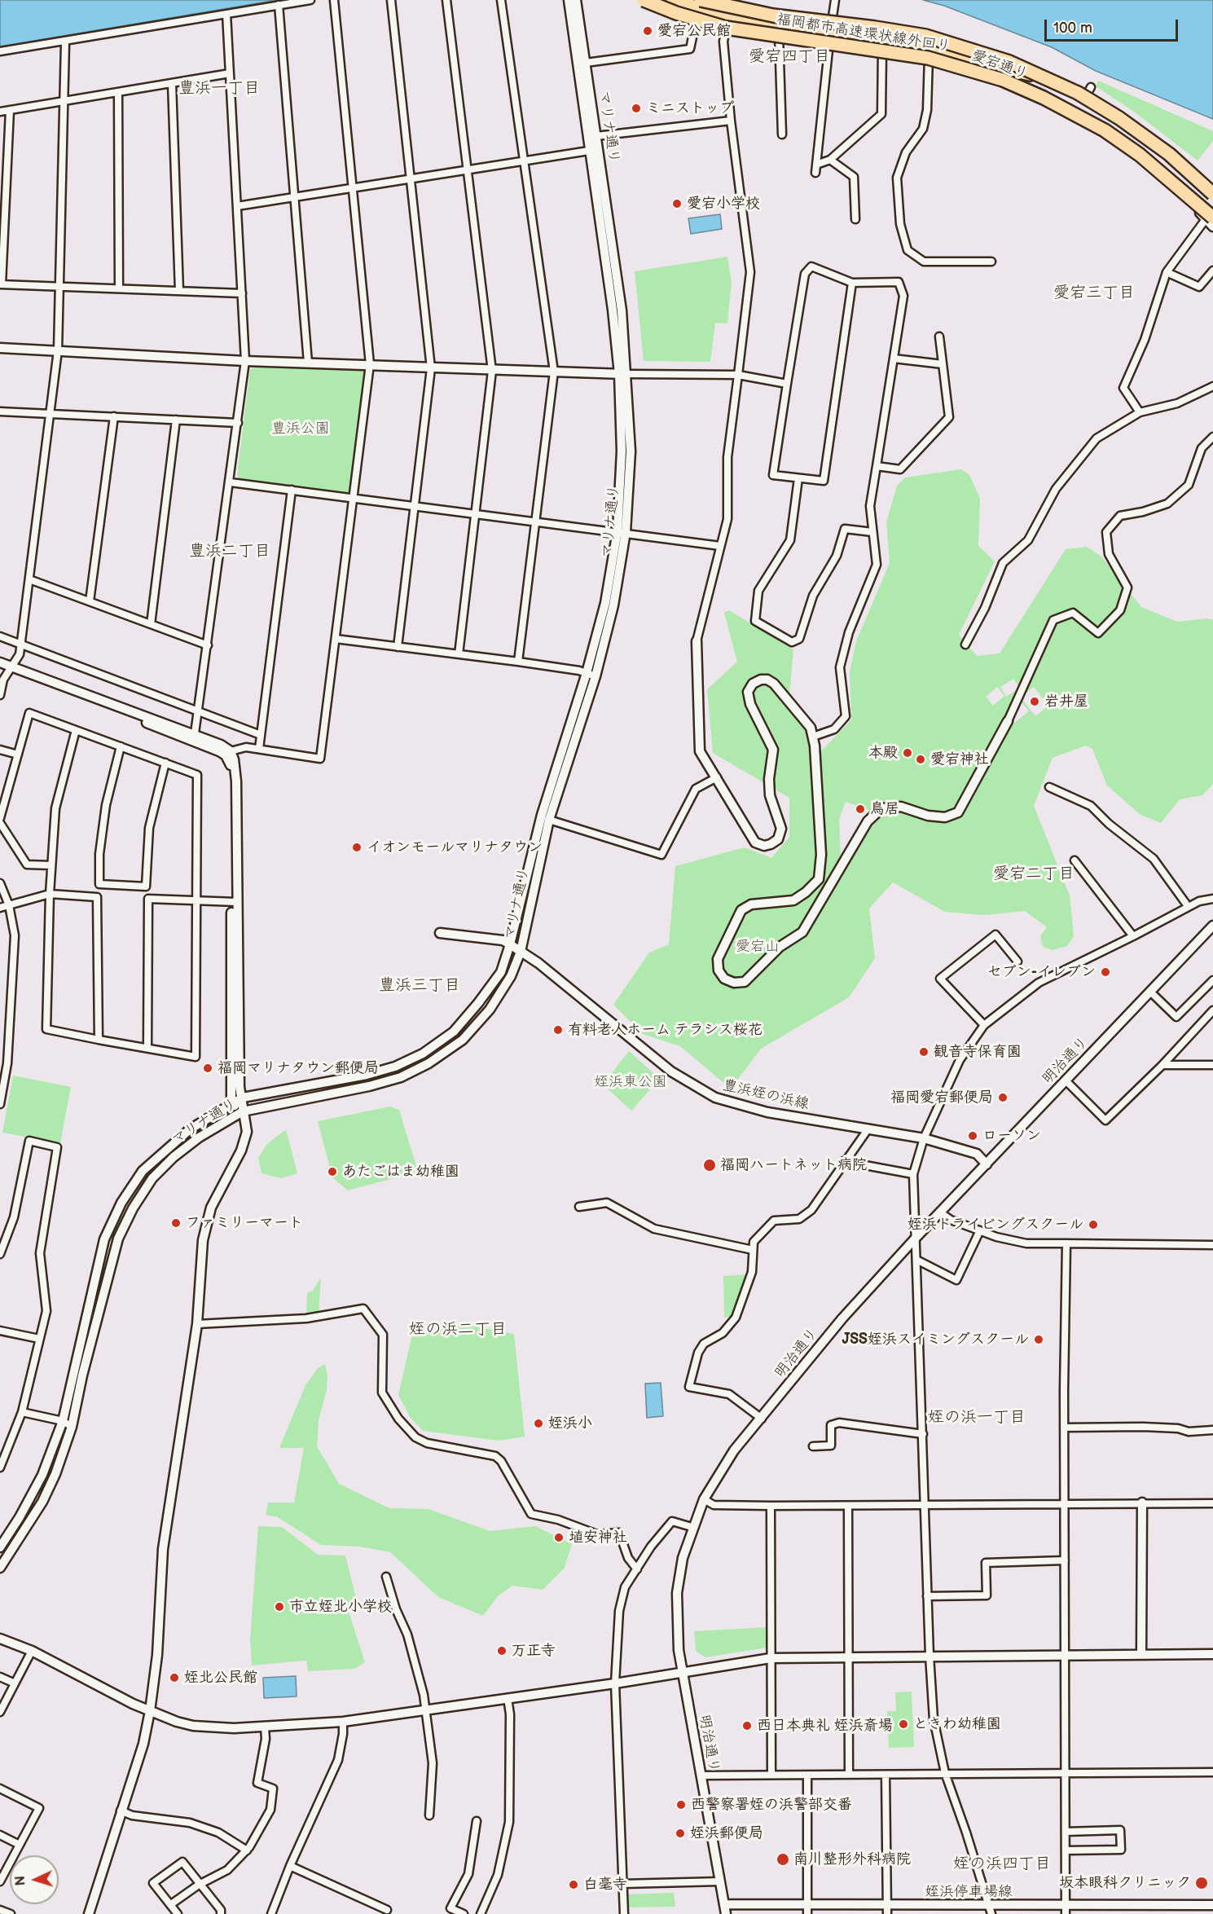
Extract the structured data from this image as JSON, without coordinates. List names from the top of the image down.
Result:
{
  "streets": {
    "highway": ["福岡都市高速環状線外回り"],
    "street": [
      "愛宕通り",
      "マリナ通り",
      "明治通り",
      "豊浜姪の浜線",
      "姪浜停車場線"
    ]
  },
  "crossings": [
    ["福岡都市高速環状線外回り", "愛宕通り"],
    ["マリナ通り", "豊浜姪の浜線"],
    ["明治通り", "豊浜姪の浜線"],
    ["明治通り", "姪浜停車場線"]
  ],
  "districts": [
    "愛宕四丁目",
    "豊浜一丁目",
    "愛宕三丁目",
    "豊浜二丁目",
    "愛宕二丁目",
    "豊浜三丁目",
    "姪の浜二丁目",
    "姪の浜一丁目",
    "姪の浜四丁目"
  ],
  "parks": ["豊浜公園", "愛宕山", "姪浜東公園"],
  "places": [
    "愛宕公民館",
    "ミニストップ",
    "愛宕小学校",
    "岩井屋",
    "本殿",
    "愛宕神社",
    "鳥居",
    "イオンモールマリナタウン",
    "セブン-イレブン",
    "有料老人ホーム テラシス桜花",
    "観音寺保育園",
    "福岡マリナタウン郵便局",
    "福岡愛宕郵便局",
    "ローソン",
    "福岡ハートネット病院",
    "あたごはま幼稚園",
    "ファミリーマート",
    "姪浜ドライビングスクール",
    "JSS姪浜スイミングスクール",
    "姪浜小",
    "埴安神社",
    "市立姪北小学校",
    "万正寺",
    "姪北公民館",
    "ときわ幼稚園",
    "西日本典礼 姪浜斎場",
    "西警察署姪の浜警部交番",
    "姪浜郵便局",
    "南川整形外科病院",
    "坂本眼科クリニック",
    "白毫寺"
  ],
  "scale_bar": "100 m",
  "north": "left"
}
